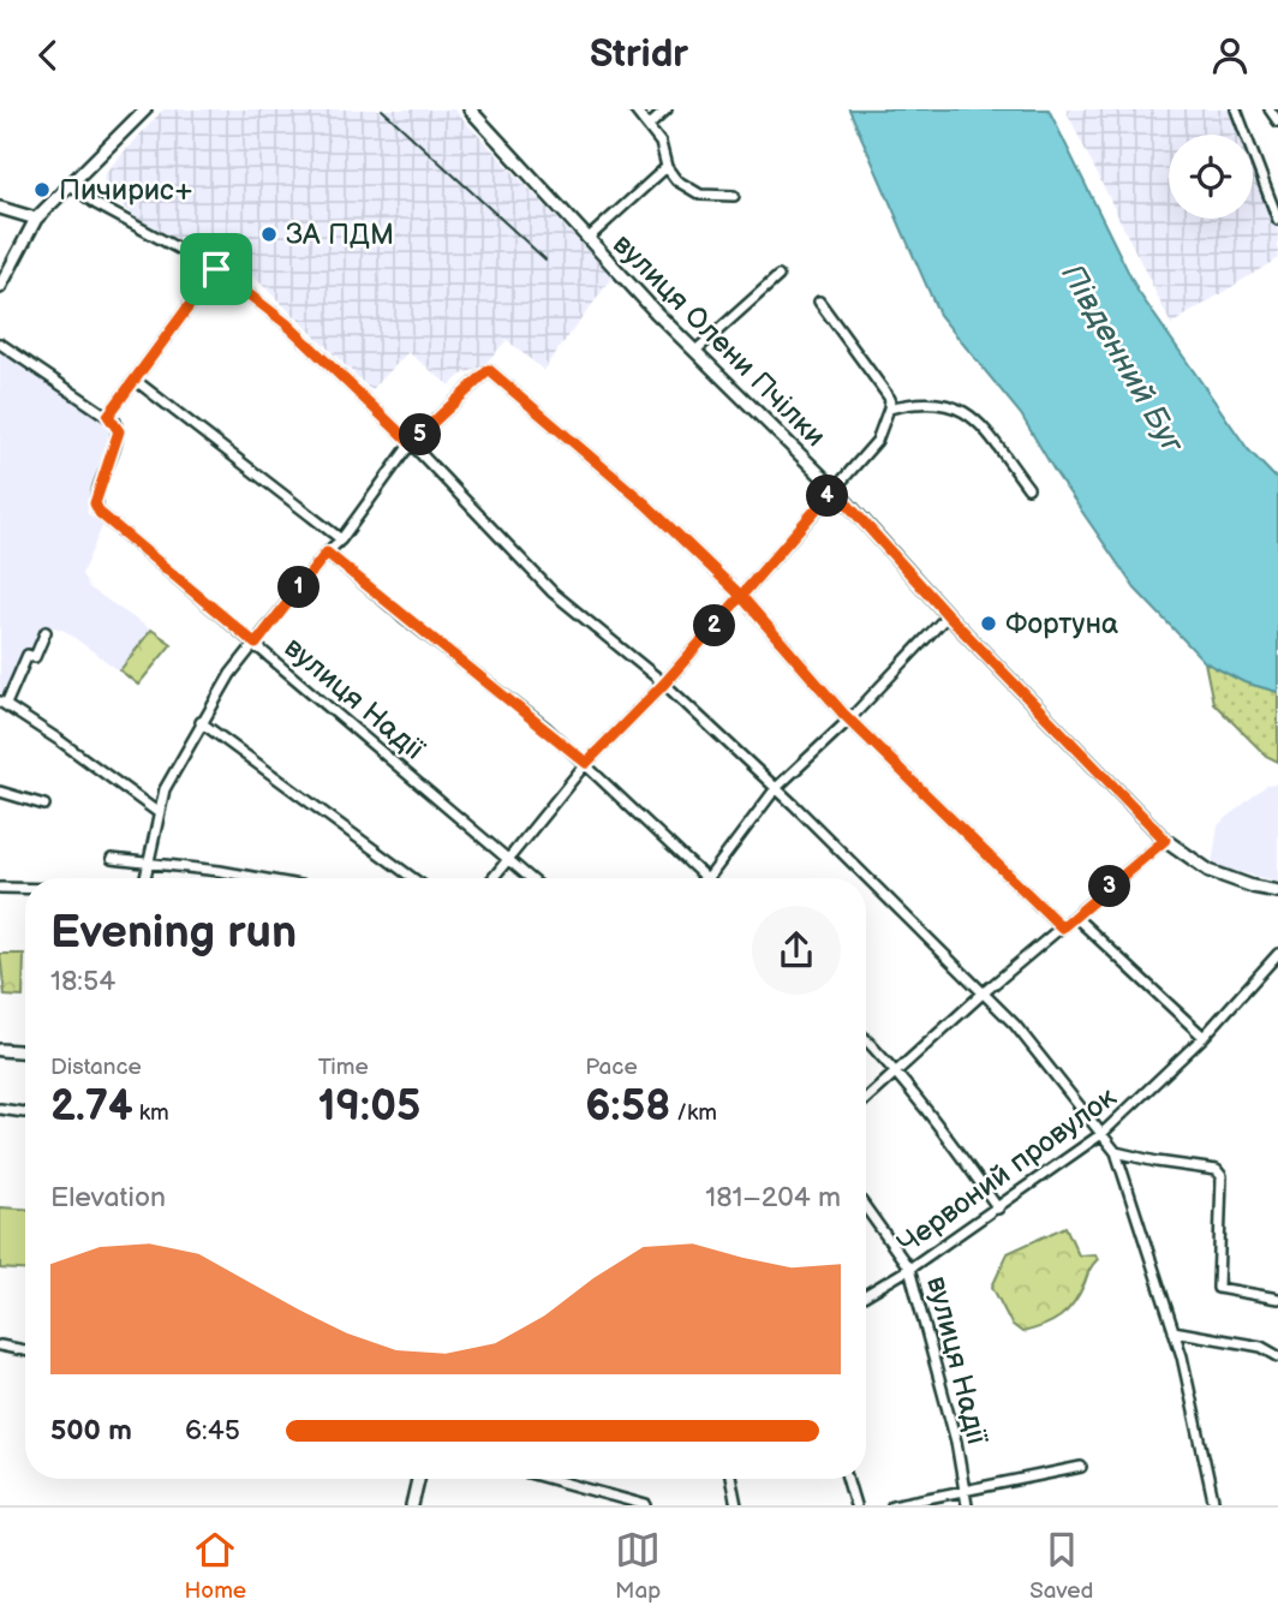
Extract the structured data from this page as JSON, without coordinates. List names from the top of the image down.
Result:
{
  "streets": {
    "street": ["вулиця Олени Пчілки", "вулиця Надії", "Червоний провулок"]
  },
  "crossings": [
    ["вулиця Надії", "Червоний провулок"]
  ],
  "water": ["Південний Буг"],
  "places": ["Пичирис+", "ЗА ПДМ", "Фортуна"],
  "page": {
    "header": "Stridr",
    "pins": [
      "5",
      "4",
      "1",
      "2",
      "3"
    ],
    "heading": ["Evening run", "18:54"],
    "stats": [
      ["Distance", "2.74 km"],
      ["Time", "19:05"],
      ["Pace", "6:58 /km"]
    ],
    "chart": ["Elevation", "181–204 m"],
    "list": [
      {
        "name": "500 m",
        "note": "6:45"
      }
    ],
    "tabs": ["Home", "Map", "Saved"]
  }
}
